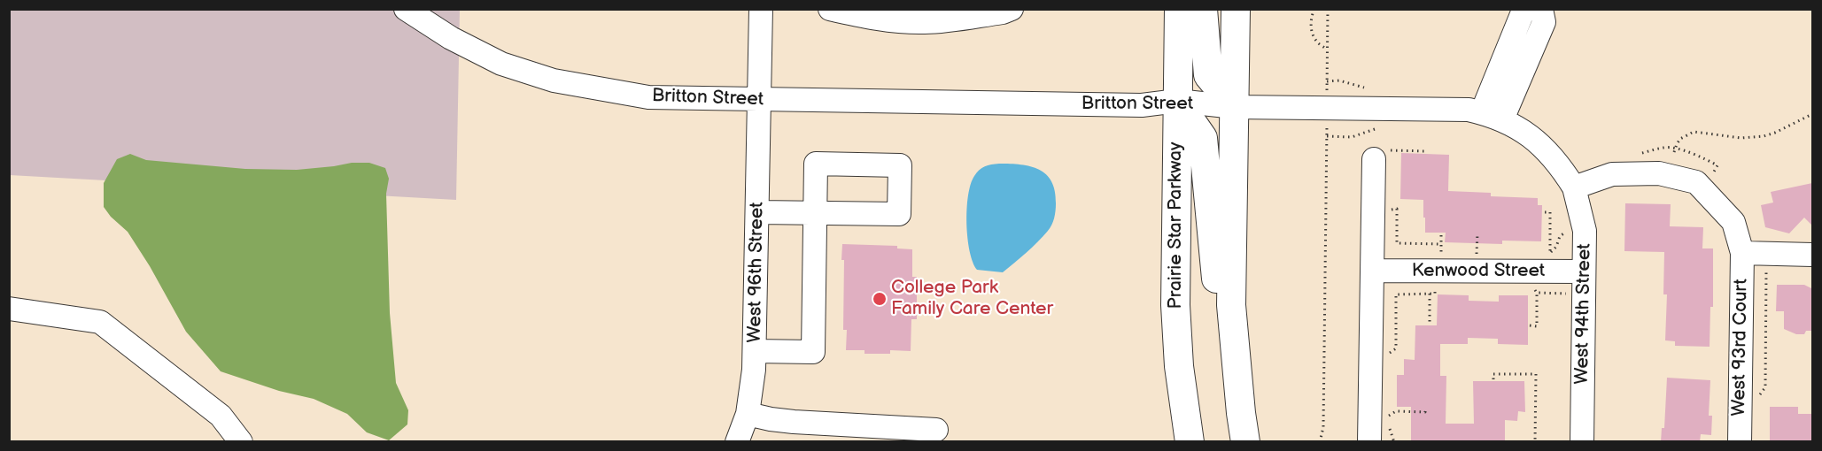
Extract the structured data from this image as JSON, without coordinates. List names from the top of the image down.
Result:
{
  "streets": {
    "main road": ["Prairie Star Parkway"],
    "street": [
      "Britton Street",
      "Kenwood Street",
      "West 96th Street",
      "West 94th Street",
      "West 93rd Court"
    ]
  },
  "crossings": [
    ["Britton Street", "Prairie Star Parkway"],
    ["Britton Street", "West 96th Street"],
    ["Britton Street", "West 94th Street"],
    ["Kenwood Street", "West 94th Street"]
  ],
  "places": ["College Park Family Care Center"]
}
